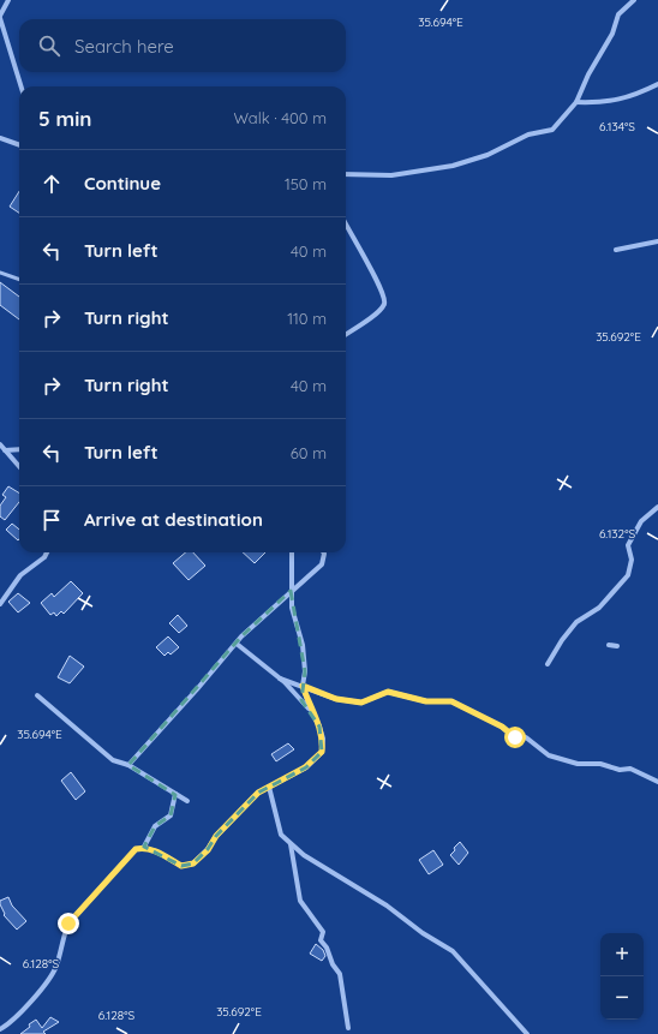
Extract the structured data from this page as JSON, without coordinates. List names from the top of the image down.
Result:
{
  "page": {
    "search": "Search here",
    "heading": ["5 min", "Walk · 400 m"],
    "list": [
      ["Continue", "150 m"],
      ["Turn left", "40 m"],
      ["Turn right", "110 m"],
      ["Turn right", "40 m"],
      ["Turn left", "60 m"],
      "Arrive at destination"
    ],
    "map_buttons": ["+", "−"]
  },
  "coordinates": [
    "35.694°E",
    "6.134°S",
    "35.692°E",
    "6.132°S",
    "6.128°S"
  ]
}
